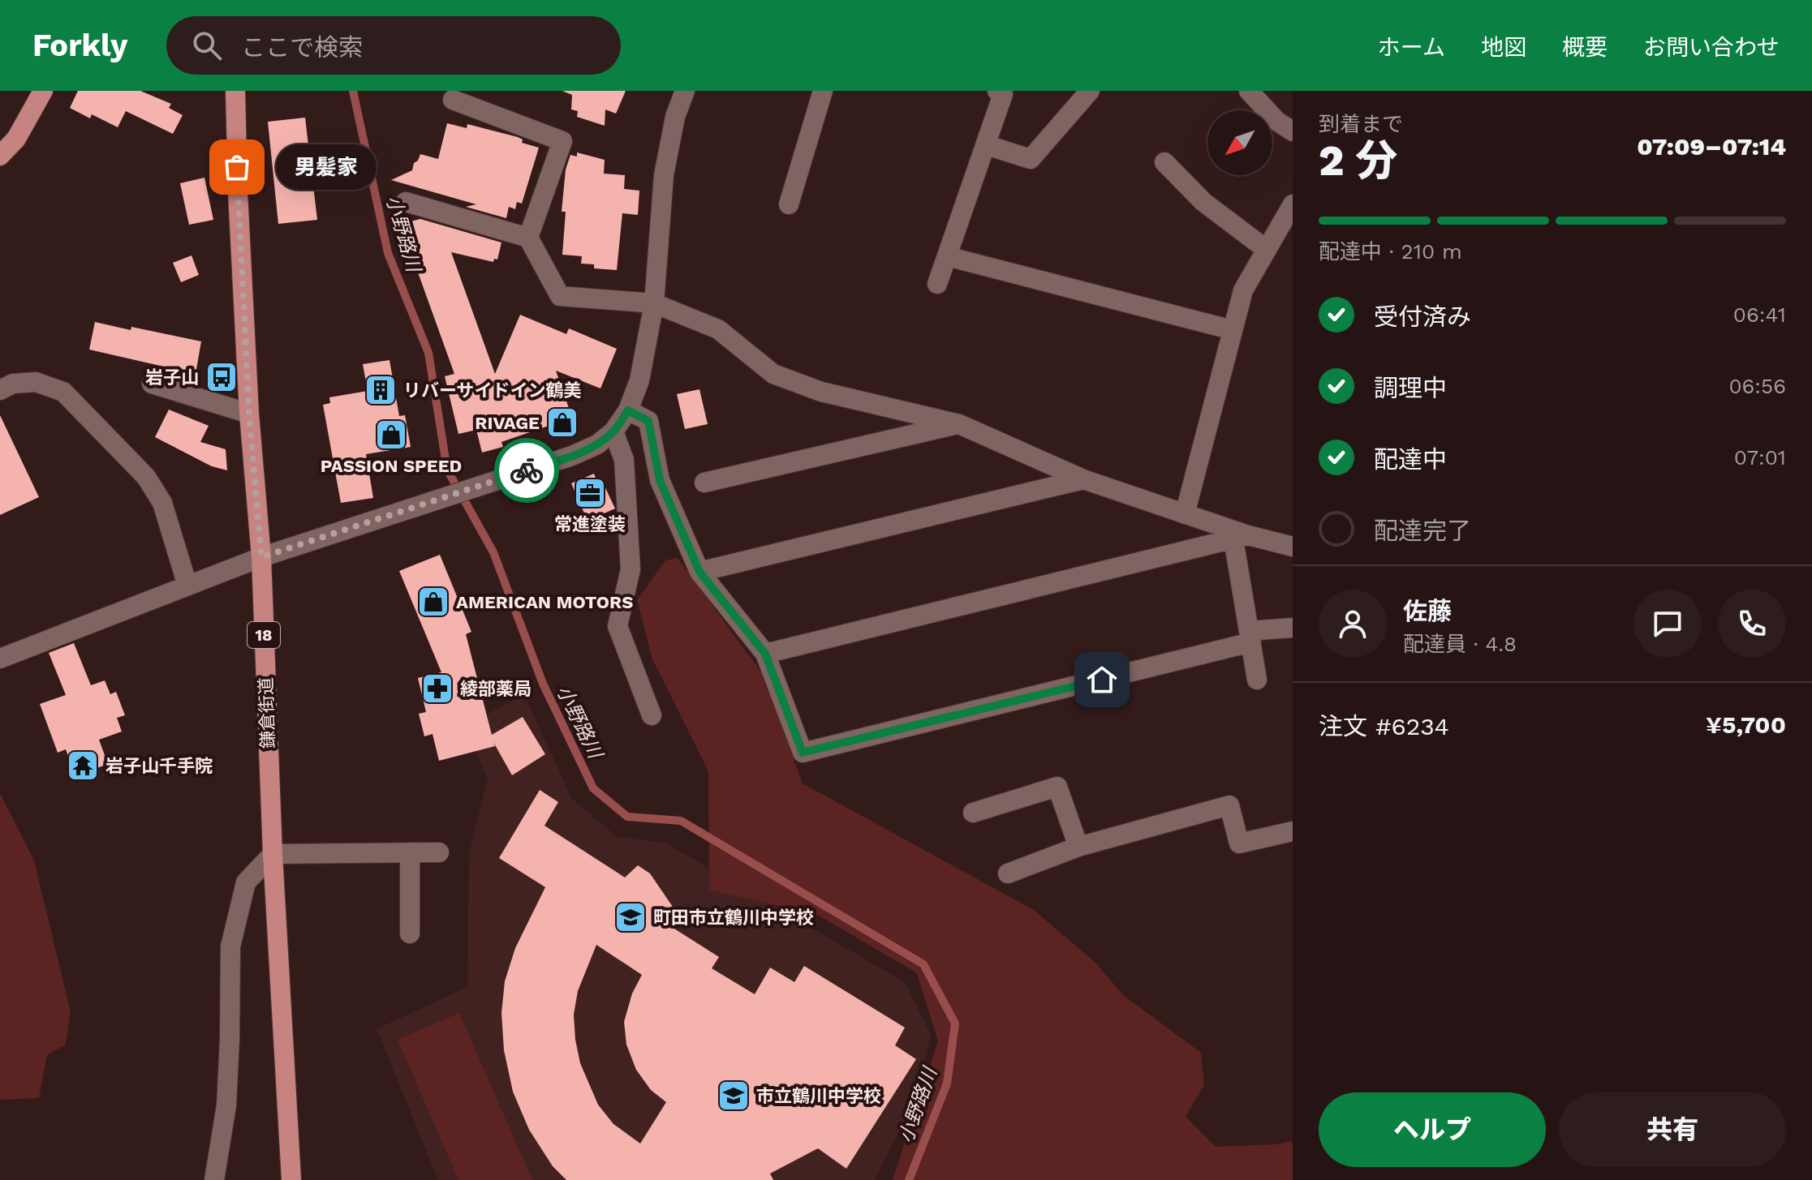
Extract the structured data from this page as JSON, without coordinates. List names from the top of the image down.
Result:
{
  "streets": {
    "main road": ["18", "鎌倉街道"]
  },
  "water": ["小野路川"],
  "places": {
    "other": ["男髪家"],
    "bus stop": ["岩子山"],
    "building": ["リバーサイドイン鶴美"],
    "shop": ["RIVAGE", "PASSION SPEED", "AMERICAN MOTORS"],
    "office": ["常進塗装"],
    "pharmacy": ["綾部薬局"],
    "temple": ["岩子山千手院"],
    "school or university": ["町田市立鶴川中学校", "市立鶴川中学校"]
  },
  "north": "bottom left",
  "page": {
    "header": "Forkly",
    "search": "ここで検索",
    "nav": [
      "ホーム",
      "地図",
      "概要",
      "お問い合わせ"
    ],
    "heading": ["2 分", "到着まで", "07:09–07:14"],
    "panel": [
      "佐藤",
      "配達員 · 4.8",
      "注文 #6234",
      "¥5,700"
    ],
    "bubble": "男髪家",
    "bar": "配達中 · 210 m",
    "list": [
      ["受付済み", "06:41"],
      ["調理中", "06:56"],
      ["配達中", "07:01"],
      "配達完了"
    ],
    "buttons": ["ヘルプ", "共有"]
  }
}
